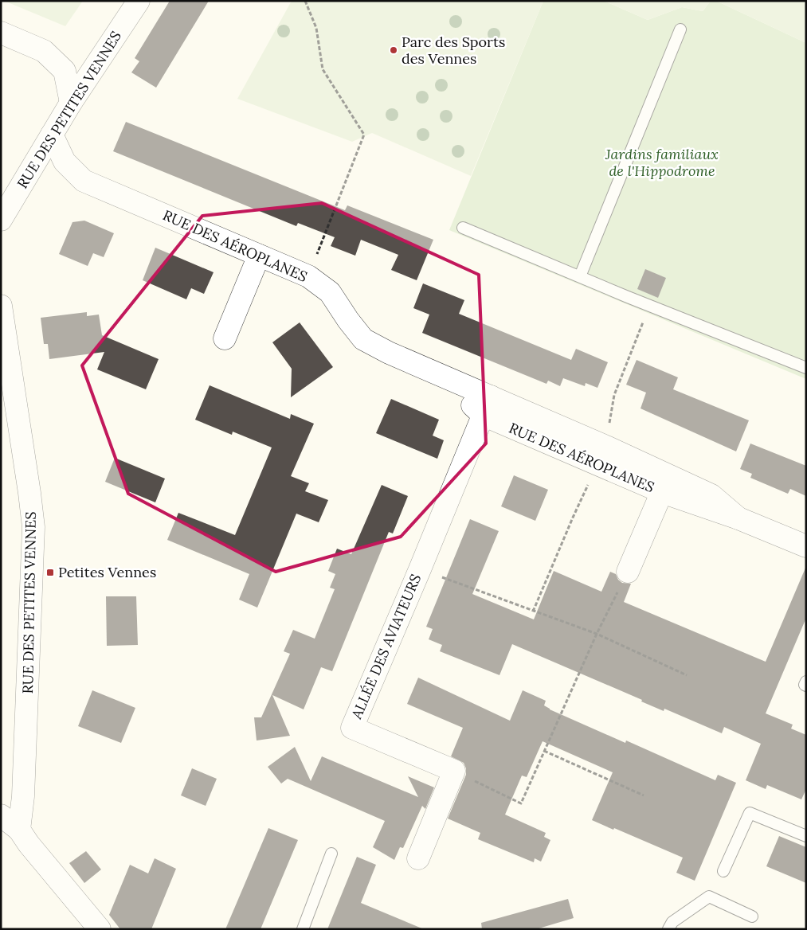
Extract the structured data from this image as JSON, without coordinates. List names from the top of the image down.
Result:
{
  "streets": {
    "street": ["RUE DES PETITES VENNES", "RUE DES AÉROPLANES", "ALLÉE DES AVIATEURS"]
  },
  "crossings": [
    ["RUE DES PETITES VENNES", "RUE DES AÉROPLANES"],
    ["RUE DES AÉROPLANES", "ALLÉE DES AVIATEURS"]
  ],
  "parks": ["Jardins familiaux de l'Hippodrome"],
  "places": {
    "other": ["Parc des Sports des Vennes"],
    "transit": ["Petites Vennes"]
  }
}
